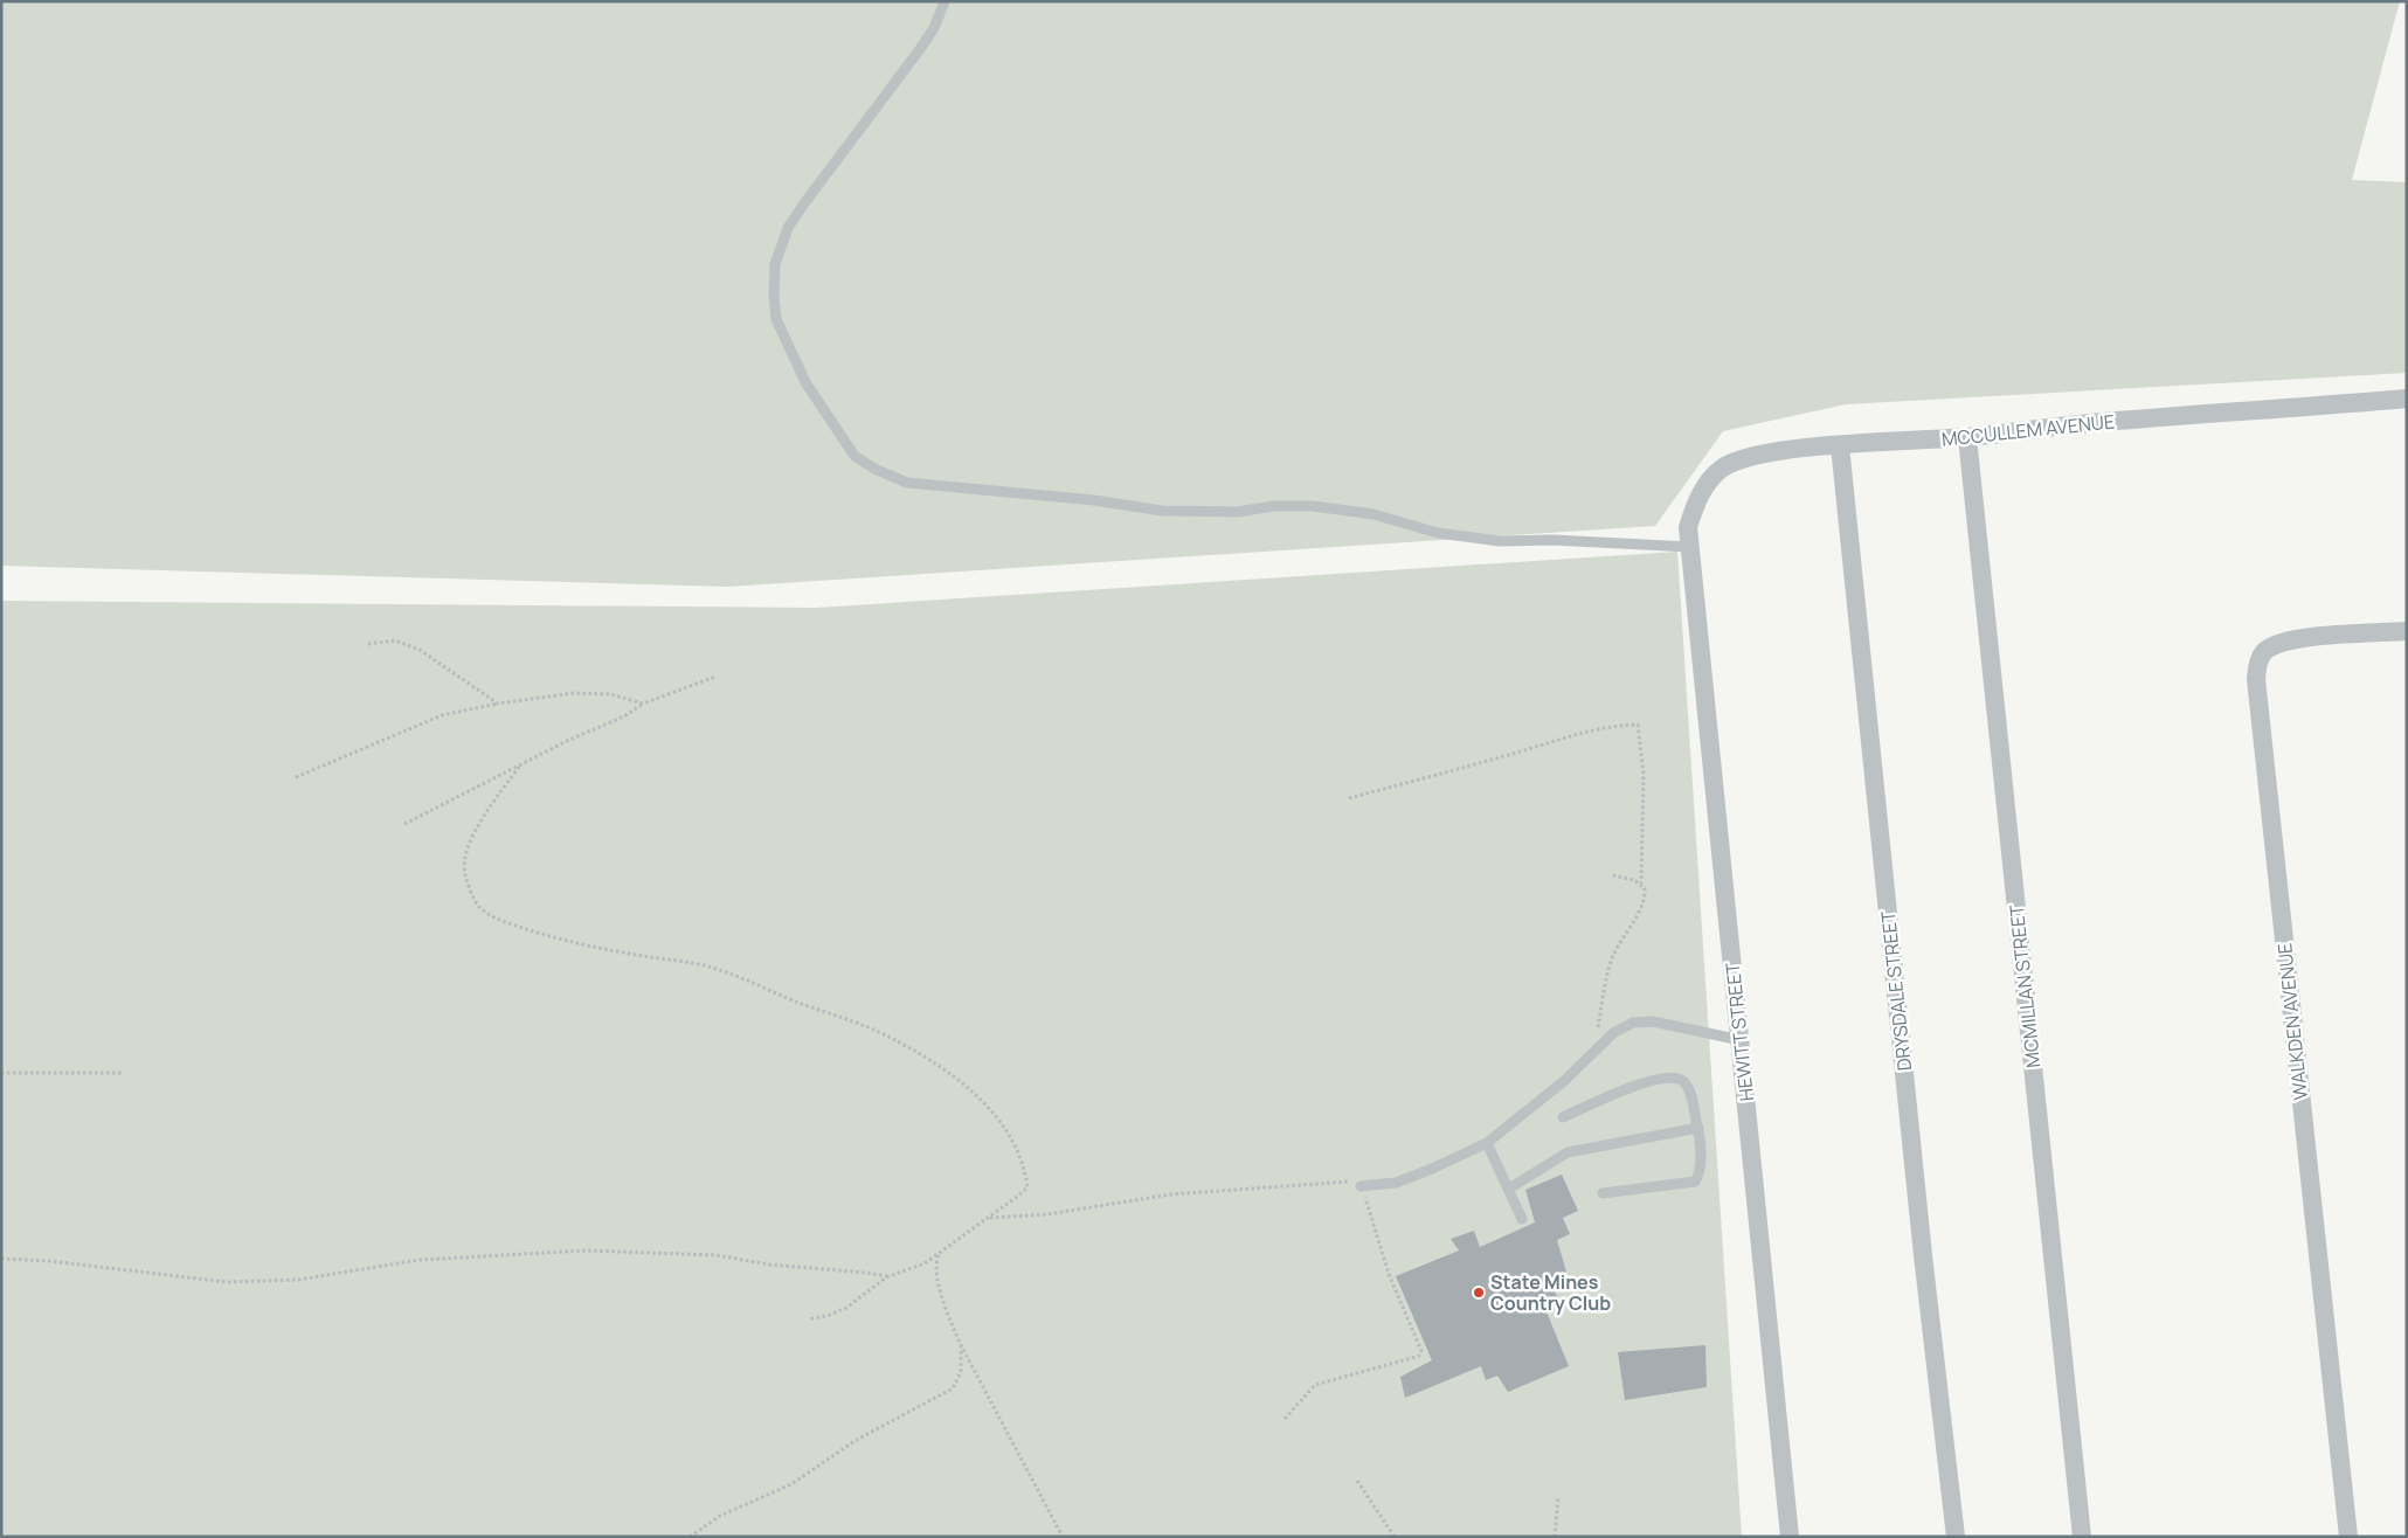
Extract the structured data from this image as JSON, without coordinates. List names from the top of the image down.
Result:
{
  "streets": {
    "street": [
      "MCCULLEM AVENUE",
      "MCMILLAN STREET",
      "DRYSDALE STREET",
      "WALKDEN AVENUE",
      "HEWITT STREET"
    ]
  },
  "crossings": [
    ["MCCULLEM AVENUE", "MCMILLAN STREET"],
    ["MCCULLEM AVENUE", "DRYSDALE STREET"],
    ["MCCULLEM AVENUE", "HEWITT STREET"]
  ],
  "places": ["State Mines Country Club"]
}
